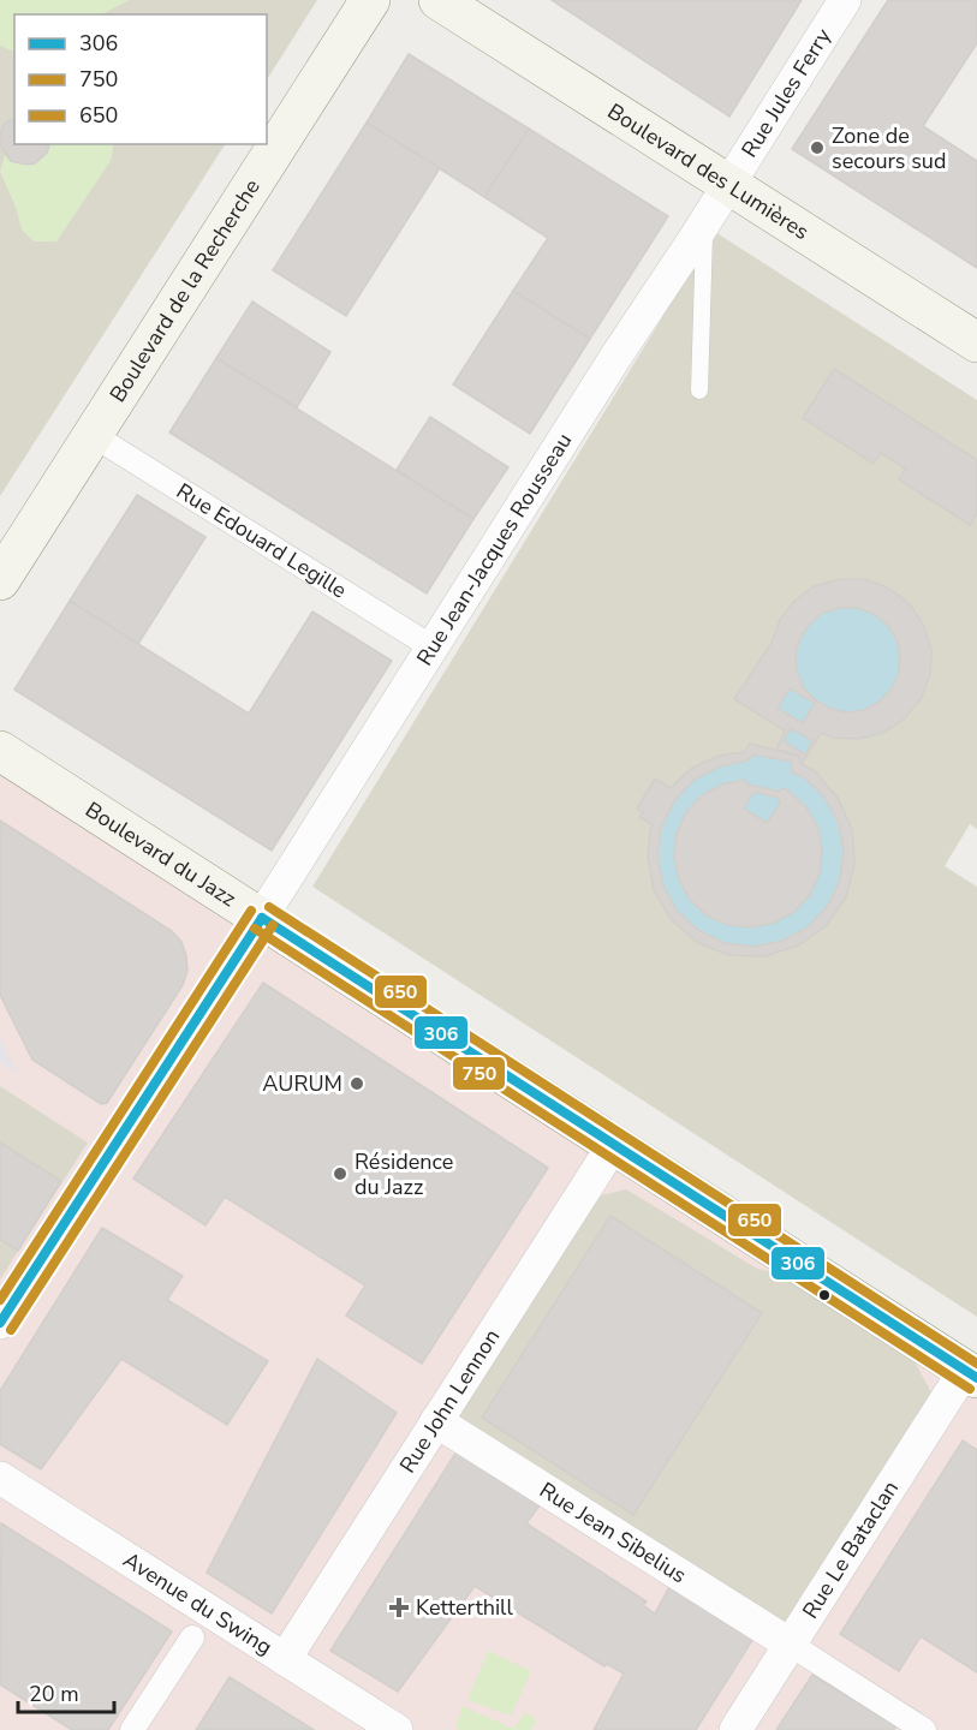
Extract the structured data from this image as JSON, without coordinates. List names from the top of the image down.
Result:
{
  "streets": {
    "main road": ["Boulevard des Lumières", "Boulevard de la Recherche", "Boulevard du Jazz"],
    "street": [
      "Rue Jules Ferry",
      "Rue Edouard Legille",
      "Rue Jean-Jacques Rousseau",
      "Rue John Lennon",
      "Rue Jean Sibelius",
      "Rue Le Bataclan",
      "Avenue du Swing"
    ]
  },
  "crossings": [
    ["Rue Jules Ferry", "Boulevard des Lumières"],
    ["Rue Jules Ferry", "Rue Jean-Jacques Rousseau"],
    ["Boulevard des Lumières", "Rue Jean-Jacques Rousseau"],
    ["Boulevard de la Recherche", "Rue Edouard Legille"],
    ["Rue Edouard Legille", "Rue Jean-Jacques Rousseau"],
    ["Rue Jean-Jacques Rousseau", "Boulevard du Jazz"],
    ["Boulevard du Jazz", "Rue John Lennon"],
    ["Boulevard du Jazz", "Rue Le Bataclan"],
    ["Rue John Lennon", "Rue Jean Sibelius"],
    ["Rue John Lennon", "Avenue du Swing"],
    ["Rue Jean Sibelius", "Rue Le Bataclan"]
  ],
  "places": {
    "other": ["Zone de secours sud", "AURUM", "Résidence du Jazz"],
    "health": ["Ketterthill"]
  },
  "lines": ["transit line 650", "transit line 306", "transit line 750"],
  "legend": ["306", "750", "650"],
  "scale_bar": "20 m"
}
